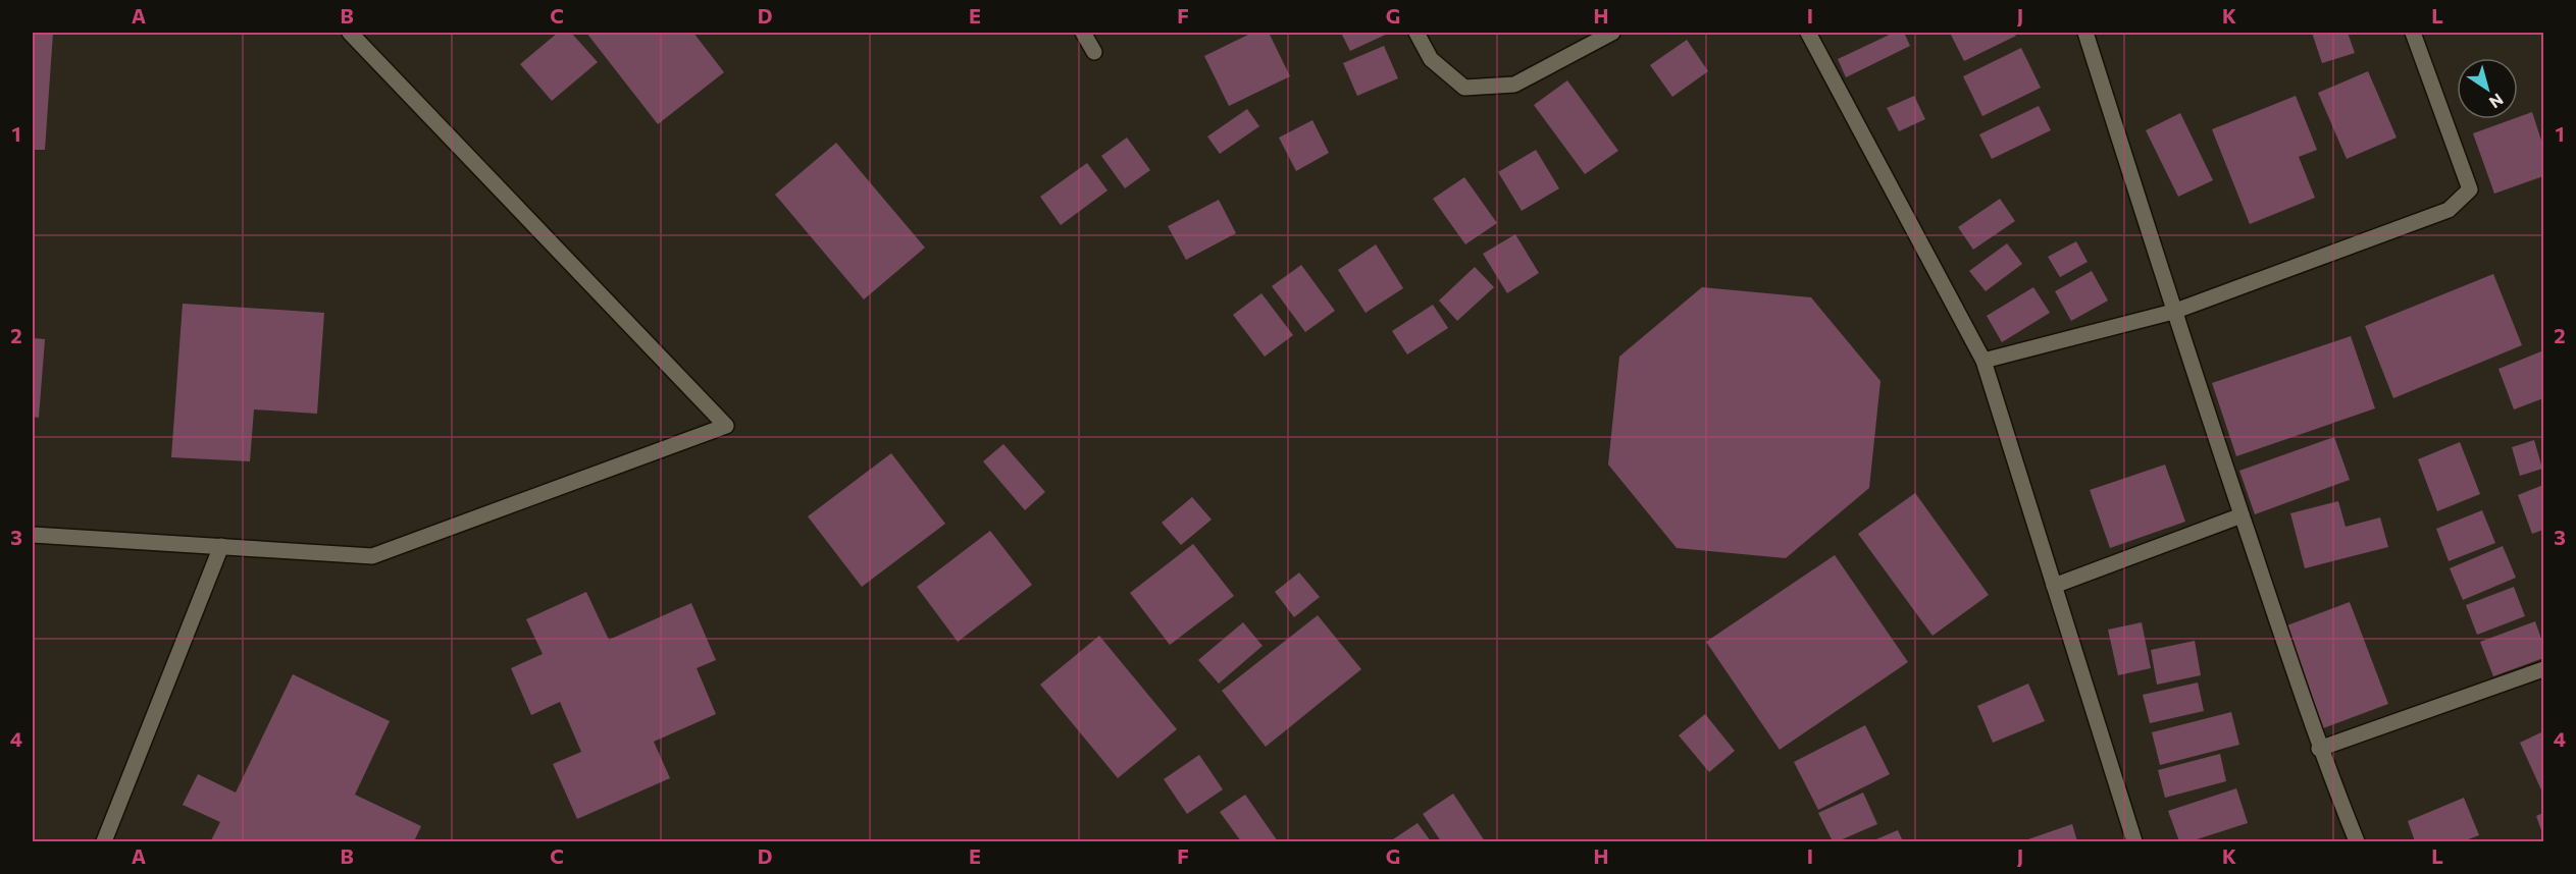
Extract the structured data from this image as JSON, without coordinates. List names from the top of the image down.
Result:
{
  "north": "bottom right",
  "grid": {
    "columns": [
      "A",
      "B",
      "C",
      "D",
      "E",
      "F",
      "G",
      "H",
      "I",
      "J",
      "K",
      "L"
    ],
    "rows": [
      "1",
      "2",
      "3",
      "4"
    ]
  }
}
